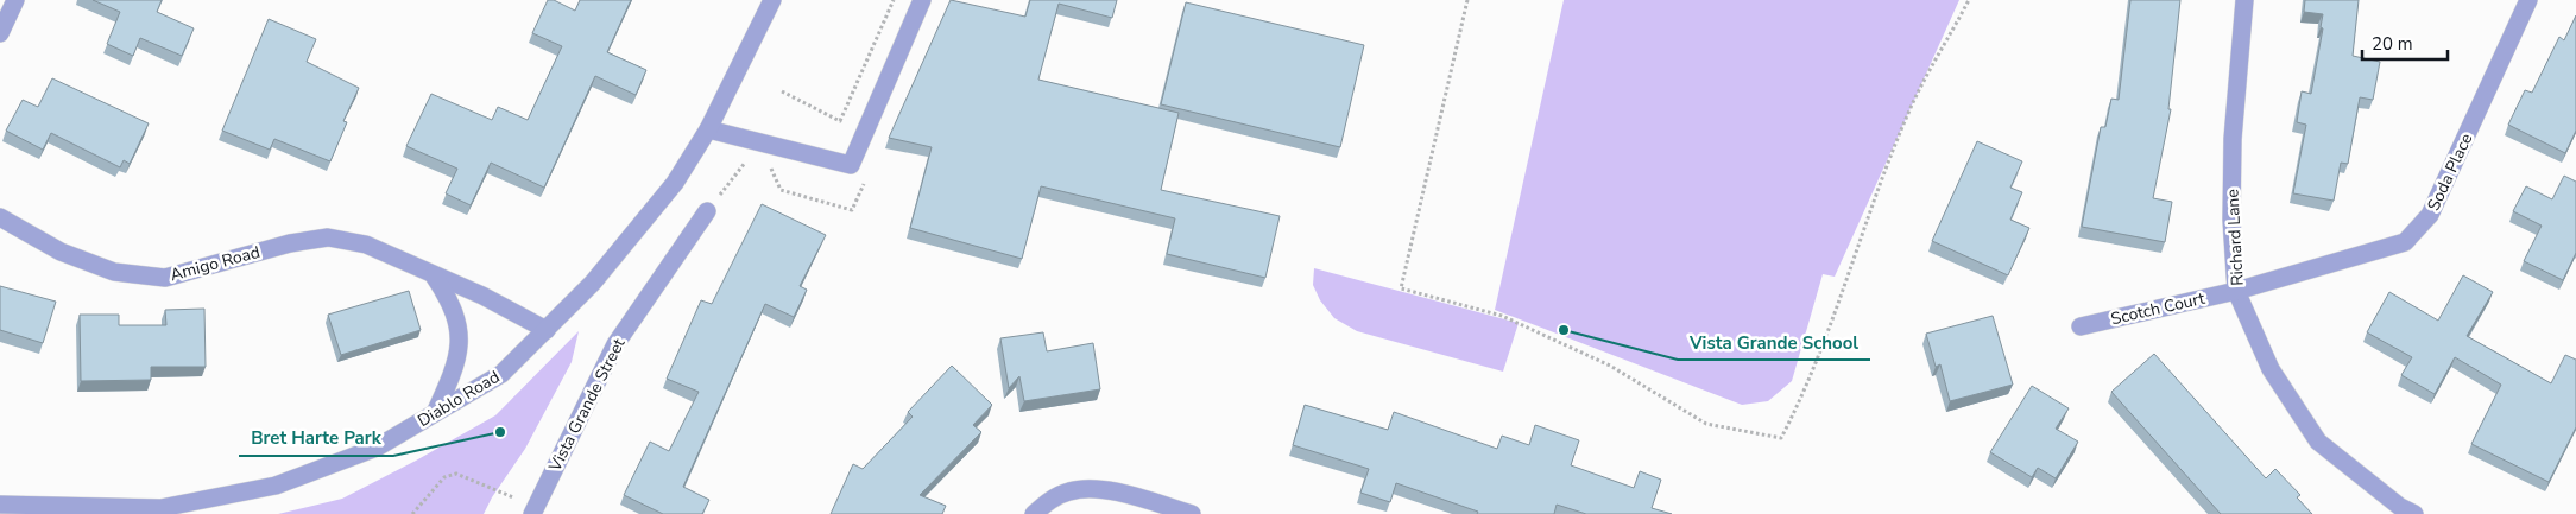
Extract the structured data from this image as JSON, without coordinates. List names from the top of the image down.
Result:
{
  "streets": {
    "street": [
      "Soda Place",
      "Richard Lane",
      "Amigo Road",
      "Scotch Court",
      "Diablo Road",
      "Vista Grande Street"
    ]
  },
  "crossings": [
    ["Soda Place", "Richard Lane"],
    ["Soda Place", "Scotch Court"],
    ["Richard Lane", "Scotch Court"],
    ["Amigo Road", "Diablo Road"]
  ],
  "places": ["Vista Grande School", "Bret Harte Park"],
  "scale_bar": "20 m"
}
